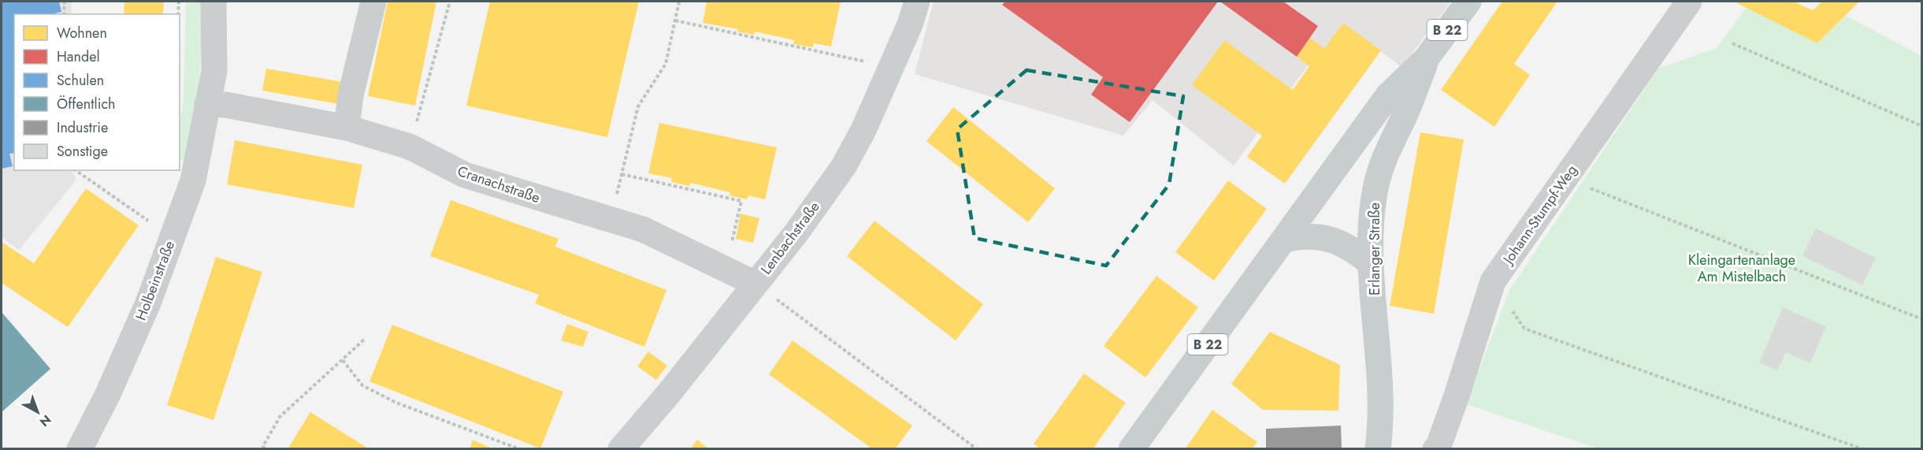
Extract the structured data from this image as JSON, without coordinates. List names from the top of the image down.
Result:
{
  "streets": {
    "main road": ["B 22", "Erlanger Straße"],
    "street": [
      "Cranachstraße",
      "Johann-Stumpf-Weg",
      "Lenbachstraße",
      "Holbeinstraße"
    ]
  },
  "crossings": [
    ["B 22", "Erlanger Straße"],
    ["Cranachstraße", "Lenbachstraße"],
    ["Cranachstraße", "Holbeinstraße"]
  ],
  "parks": ["Kleingartenanlage Am Mistelbach"],
  "legend": [
    "Wohnen",
    "Handel",
    "Schulen",
    "Öffentlich",
    "Industrie",
    "Sonstige"
  ],
  "north": "bottom right"
}
